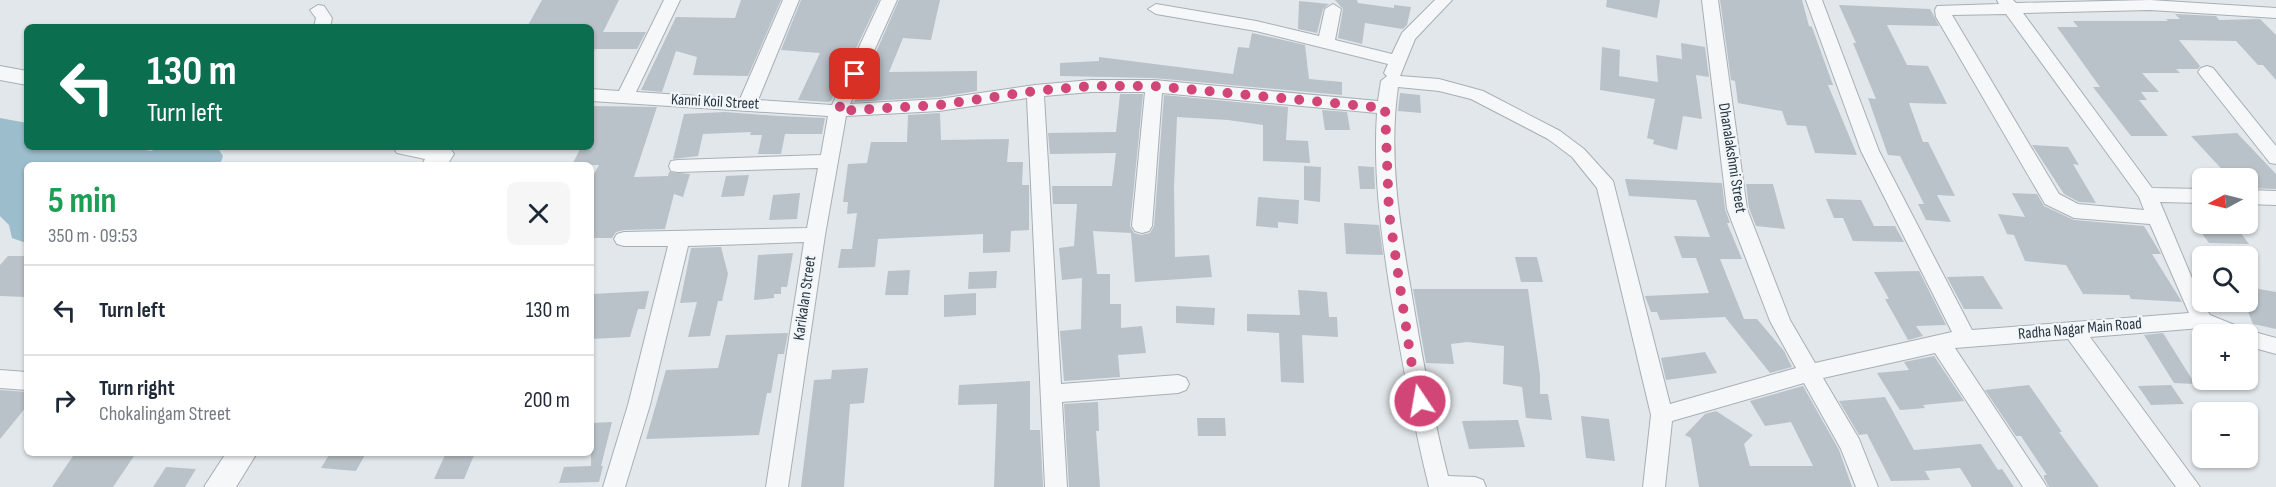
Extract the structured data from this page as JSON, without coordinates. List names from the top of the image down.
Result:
{
  "streets": {
    "street": [
      "Kanni Koil Street",
      "Dhanalakshmi Street",
      "Karikalan Street",
      "Radha Nagar Main Road"
    ]
  },
  "crossings": [
    ["Kanni Koil Street", "Karikalan Street"],
    ["Dhanalakshmi Street", "Radha Nagar Main Road"]
  ],
  "north": "left",
  "page": {
    "turn": ["130 m", "Turn left"],
    "heading": ["5 min", "350 m · 09:53"],
    "map_buttons": ["+", "−"],
    "list": [
      {
        "name": "Turn left",
        "value": "130 m"
      },
      {
        "name": "Turn right",
        "note": "Chokalingam Street",
        "value": "200 m"
      }
    ]
  }
}
